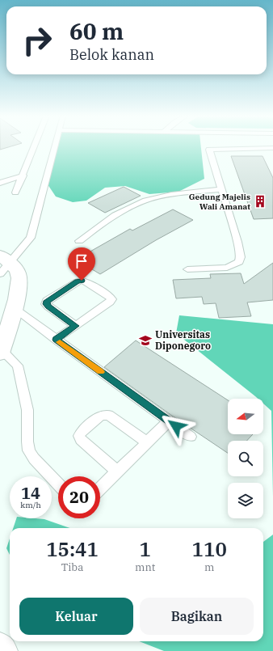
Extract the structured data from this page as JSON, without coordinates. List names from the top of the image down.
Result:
{
  "places": {
    "building": ["Gedung Majelis Wali Amanat"],
    "school or university": ["Universitas Diponegoro"]
  },
  "north": "left",
  "page": {
    "turn": ["60 m", "Belok kanan"],
    "speed": "14 km/h",
    "limit": "20",
    "eta": [
      "15:41",
      "Tiba",
      "1",
      "mnt",
      "110",
      "m"
    ],
    "buttons": ["Keluar", "Bagikan"]
  }
}
